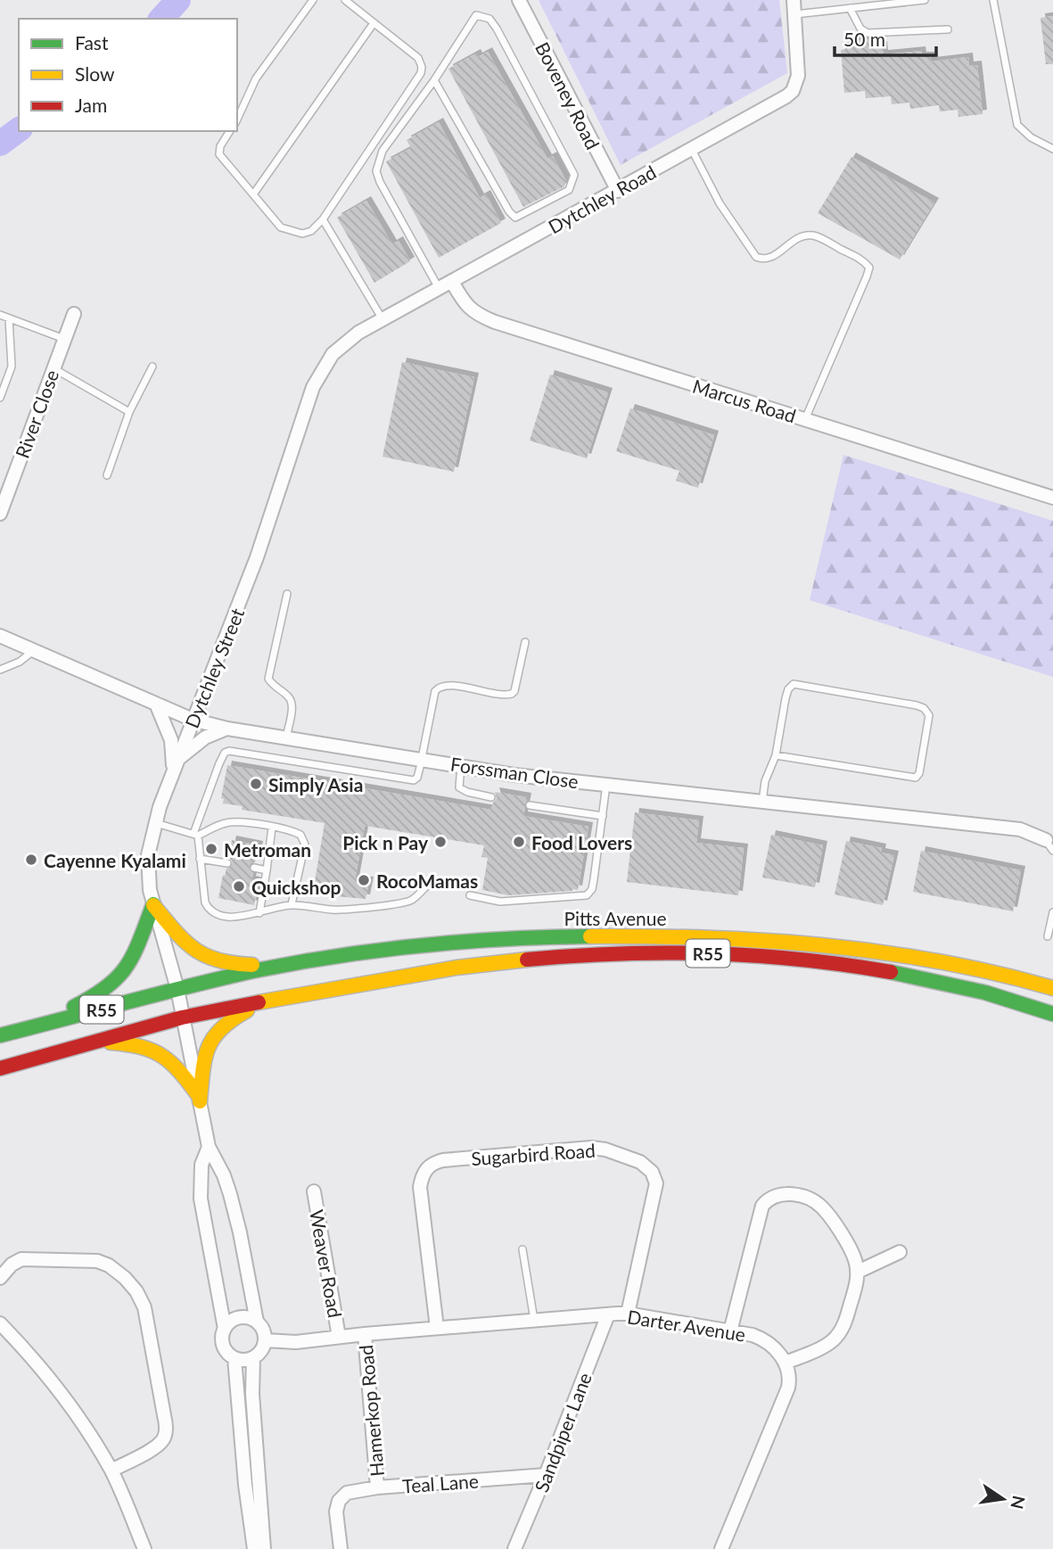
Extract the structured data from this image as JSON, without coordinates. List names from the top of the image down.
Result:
{
  "streets": {
    "main road": ["Pitts Avenue", "R55"],
    "street": [
      "Boveney Road",
      "Dytchley Road",
      "Marcus Road",
      "River Close",
      "Dytchley Street",
      "Forssman Close",
      "Sugarbird Road",
      "Weaver Road",
      "Darter Avenue",
      "Hamerkop Road",
      "Sandpiper Lane",
      "Teal Lane"
    ]
  },
  "crossings": [
    ["Boveney Road", "Dytchley Road"],
    ["Dytchley Road", "Marcus Road"],
    ["Dytchley Road", "Dytchley Street"],
    ["Dytchley Street", "Forssman Close"],
    ["Dytchley Street", "Pitts Avenue"],
    ["Dytchley Street", "R55"],
    ["Pitts Avenue", "R55"],
    ["Sugarbird Road", "Darter Avenue"],
    ["Weaver Road", "Darter Avenue"],
    ["Darter Avenue", "Hamerkop Road"],
    ["Darter Avenue", "Sandpiper Lane"],
    ["Hamerkop Road", "Teal Lane"],
    ["Sandpiper Lane", "Teal Lane"]
  ],
  "places": [
    "Simply Asia",
    "Pick n Pay",
    "Food Lovers",
    "Metroman",
    "Cayenne Kyalami",
    "RocoMamas",
    "Quickshop"
  ],
  "legend": ["Fast", "Slow", "Jam"],
  "scale_bar": "50 m",
  "north": "right"
}
